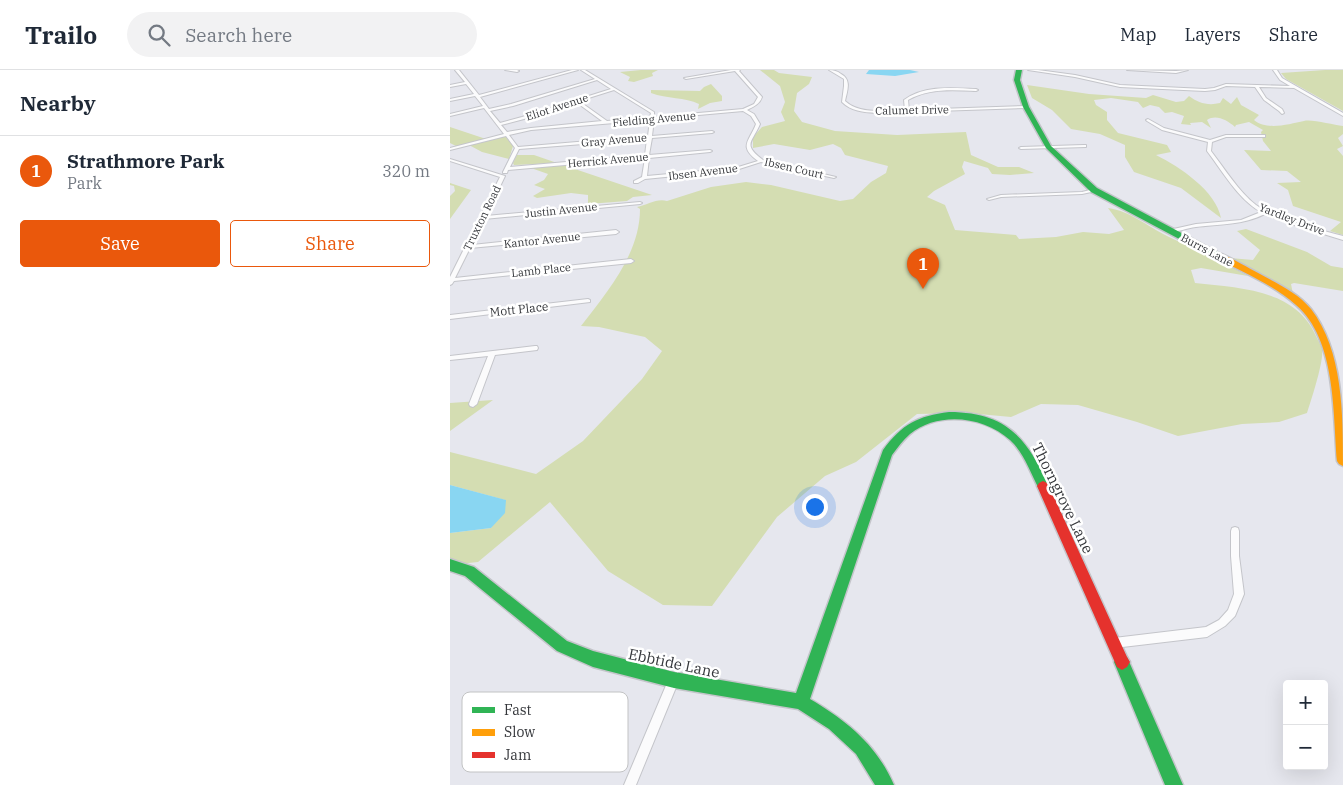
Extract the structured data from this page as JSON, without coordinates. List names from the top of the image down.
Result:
{
  "streets": {
    "street": [
      "Eliot Avenue",
      "Calumet Drive",
      "Fielding Avenue",
      "Gray Avenue",
      "Herrick Avenue",
      "Ibsen Court",
      "Ibsen Avenue",
      "Justin Avenue",
      "Truxton Road",
      "Yardley Drive",
      "Kantor Avenue",
      "Burrs Lane",
      "Lamb Place",
      "Mott Place",
      "Thorngrove Lane",
      "Ebbtide Lane"
    ]
  },
  "crossings": [
    ["Calumet Drive", "Burrs Lane"],
    ["Fielding Avenue", "Ibsen Court"],
    ["Ibsen Court", "Ibsen Avenue"],
    ["Justin Avenue", "Truxton Road"],
    ["Truxton Road", "Kantor Avenue"],
    ["Truxton Road", "Lamb Place"],
    ["Thorngrove Lane", "Ebbtide Lane"]
  ],
  "legend": ["Fast", "Slow", "Jam"],
  "page": {
    "header": "Trailo",
    "search": "Search here",
    "nav": ["Map", "Layers", "Share"],
    "heading": "Nearby",
    "list": [
      {
        "mark": "1",
        "name": "Strathmore Park",
        "note": "Park",
        "value": "320 m"
      }
    ],
    "buttons": ["Save", "Share"],
    "pins": "1",
    "map_buttons": ["+", "−"]
  }
}
